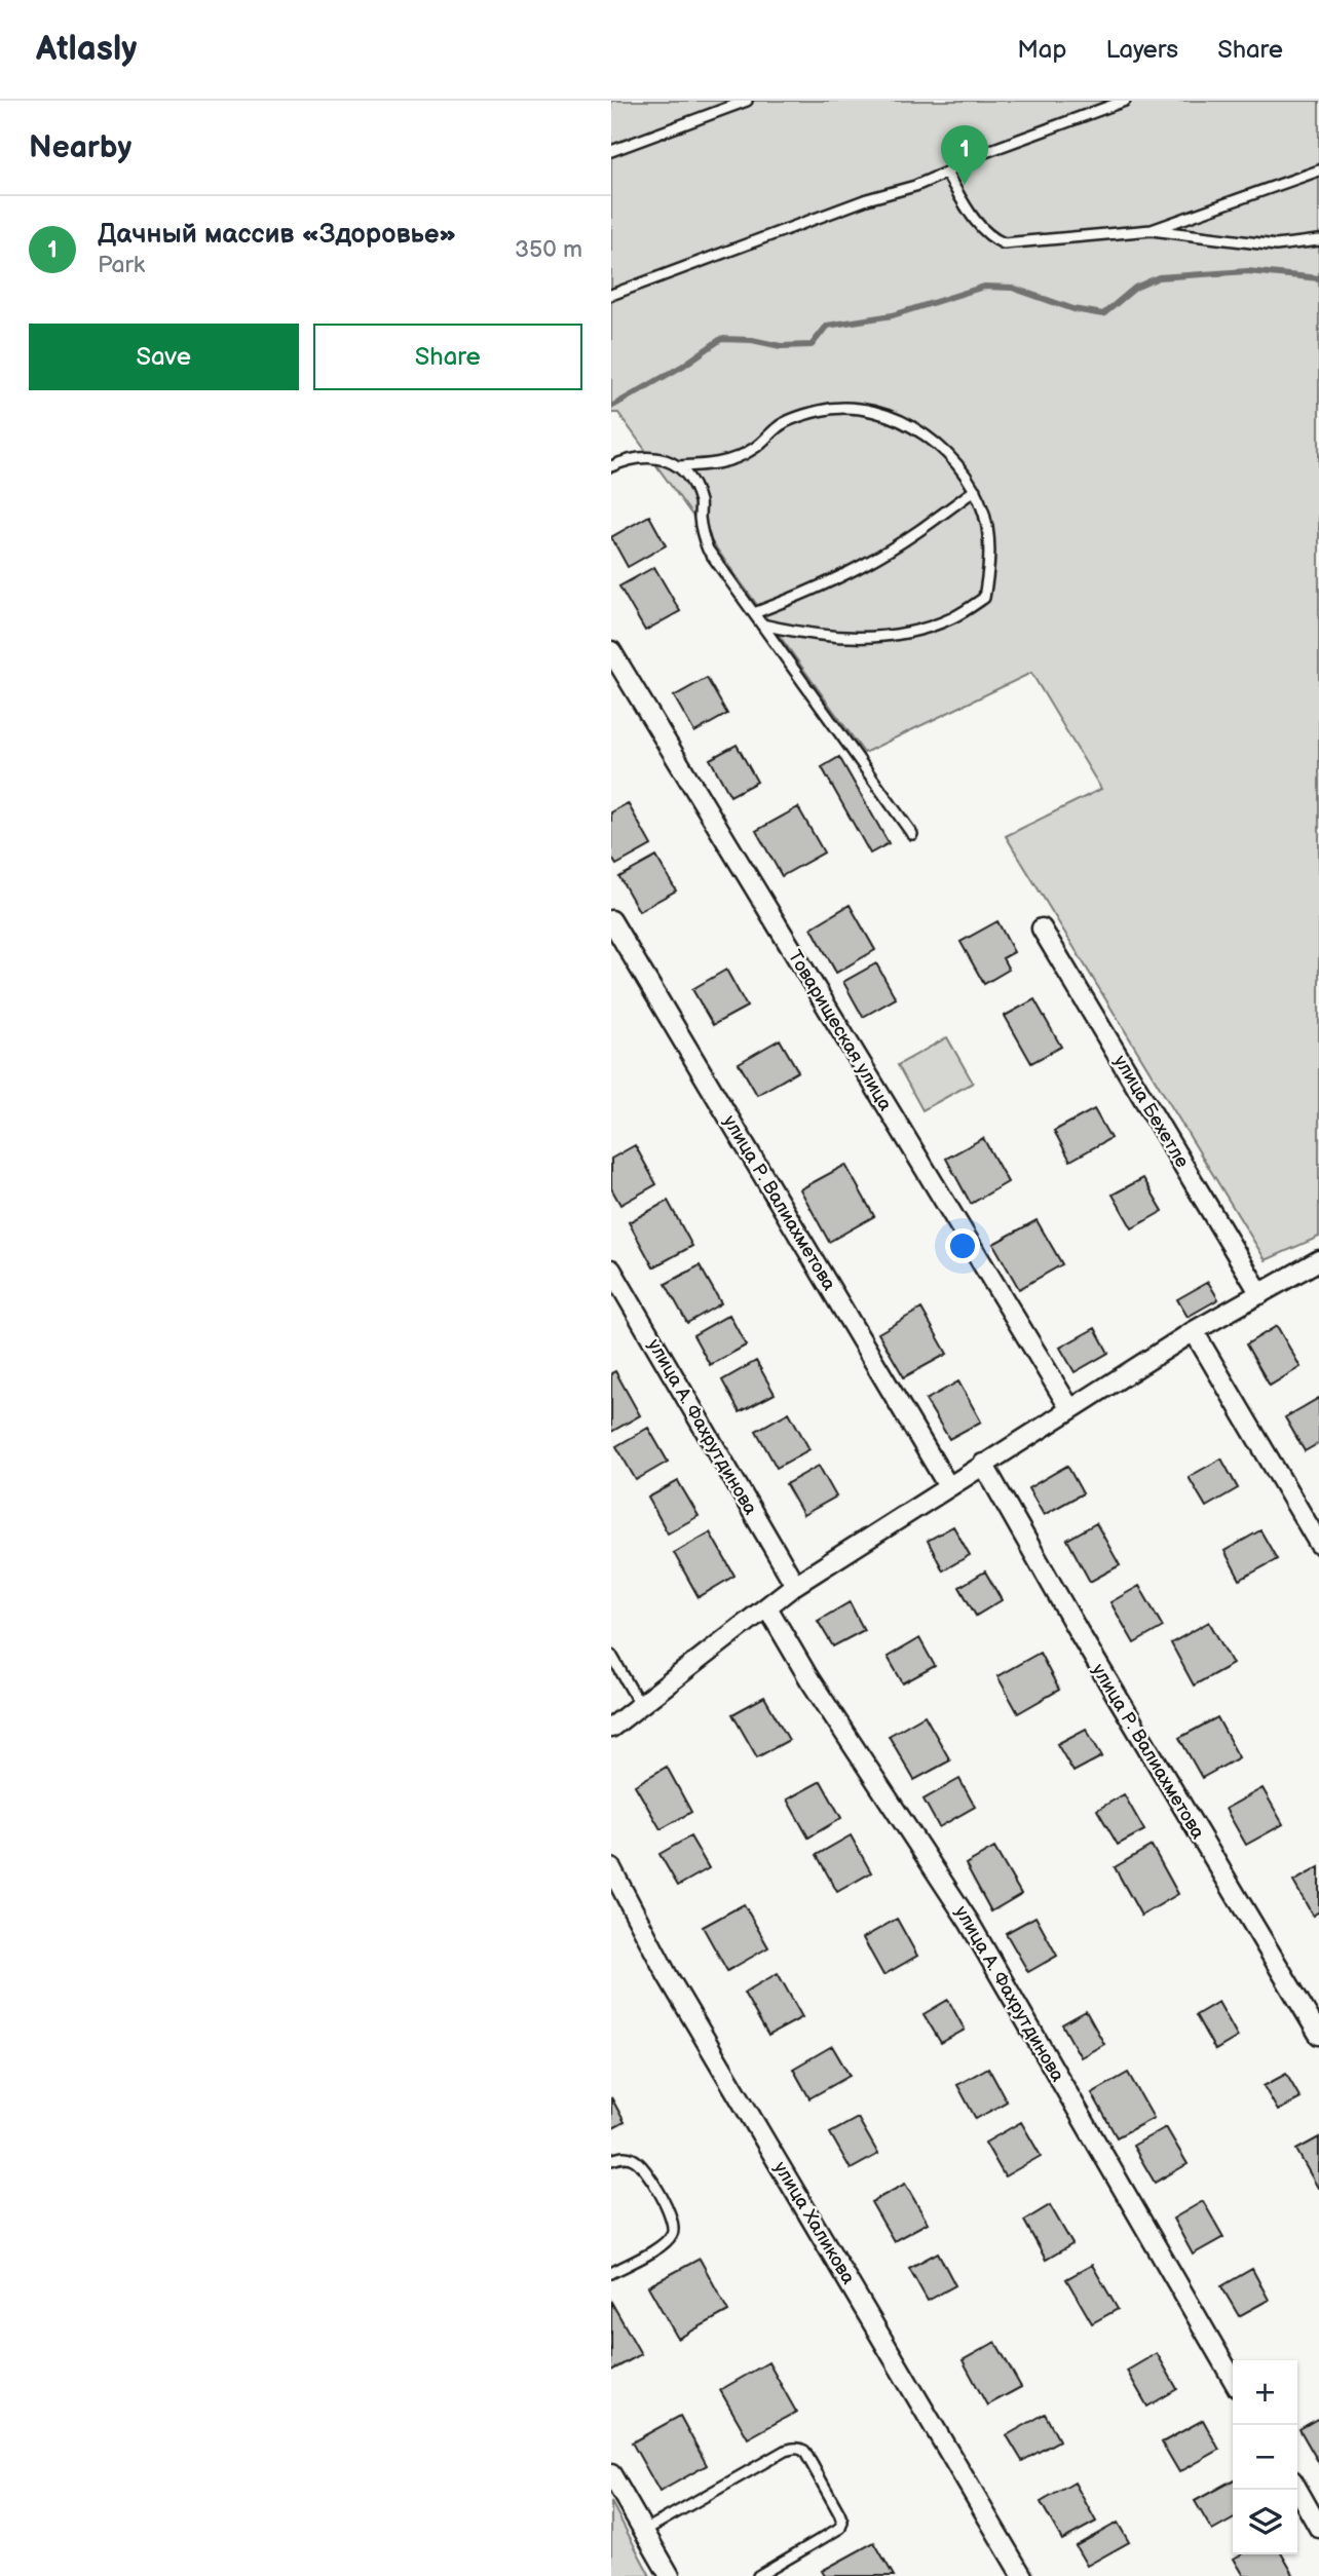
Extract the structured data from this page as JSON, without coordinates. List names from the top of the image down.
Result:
{
  "streets": {
    "street": [
      "Товарищеская улица",
      "улица Бехетле",
      "улица Р. Валиахметова",
      "улица А. Фахрутдинова",
      "улица Халикова"
    ]
  },
  "page": {
    "header": "Atlasly",
    "nav": ["Map", "Layers", "Share"],
    "heading": "Nearby",
    "pins": "1",
    "list": [
      {
        "mark": "1",
        "name": "Дачный массив «Здоровье»",
        "note": "Park",
        "value": "350 m"
      }
    ],
    "buttons": ["Save", "Share"],
    "map_buttons": ["+", "−"]
  }
}
